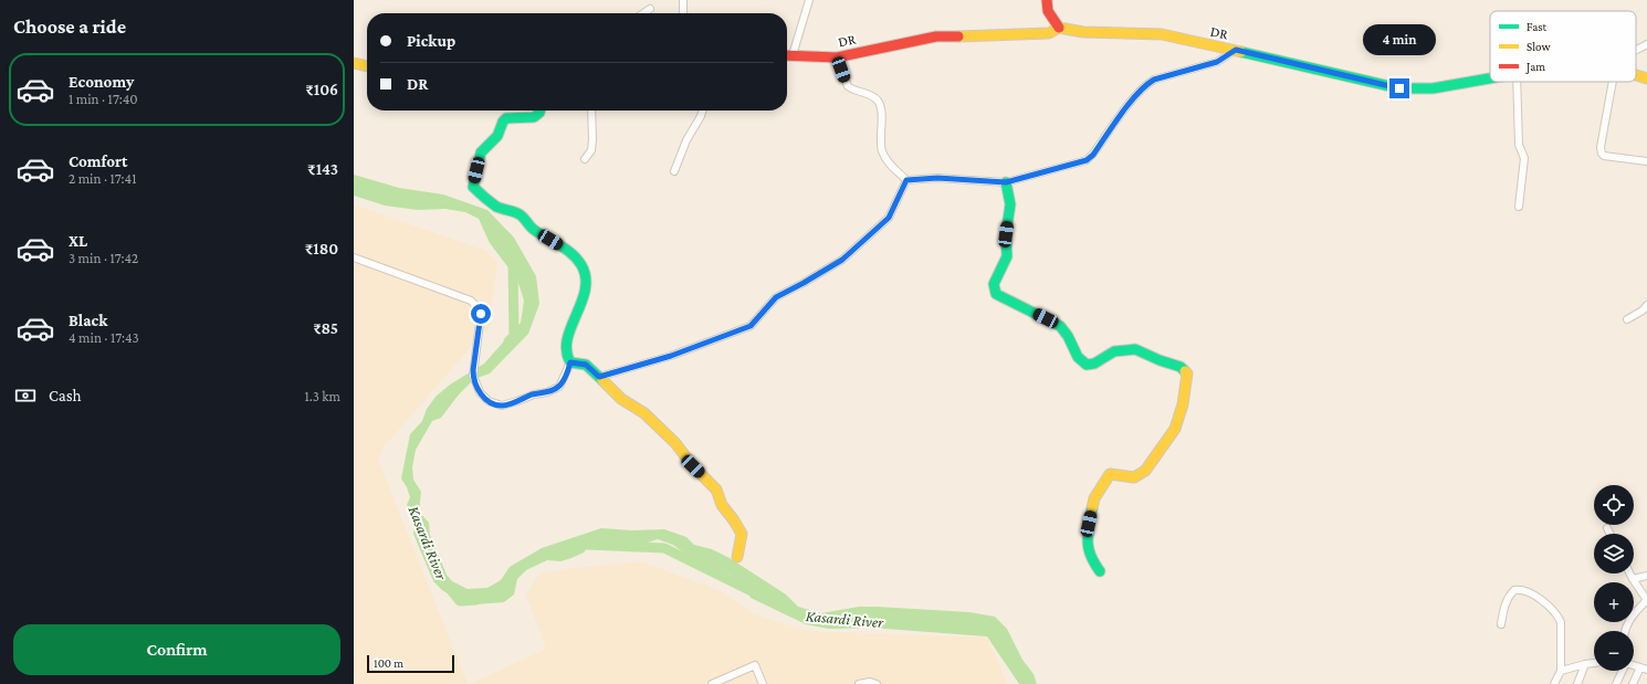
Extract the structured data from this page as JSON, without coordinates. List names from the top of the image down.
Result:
{
  "streets": {
    "street": ["DR"]
  },
  "water": ["Kasardi River"],
  "legend": ["Fast", "Slow", "Jam"],
  "scale_bar": "100 m",
  "page": {
    "heading": "Choose a ride",
    "banner": ["Pickup", "DR"],
    "bubble": "4 min",
    "list": [
      {
        "name": "Economy",
        "note": "1 min · 17:40",
        "value": "₹106"
      },
      {
        "name": "Comfort",
        "note": "2 min · 17:41",
        "value": "₹143"
      },
      {
        "name": "XL",
        "note": "3 min · 17:42",
        "value": "₹180"
      },
      {
        "name": "Black",
        "note": "4 min · 17:43",
        "value": "₹85"
      }
    ],
    "pay": ["Cash", "1.3 km"],
    "map_buttons": ["+", "−"],
    "buttons": "Confirm",
    "scale": "100 m"
  }
}
